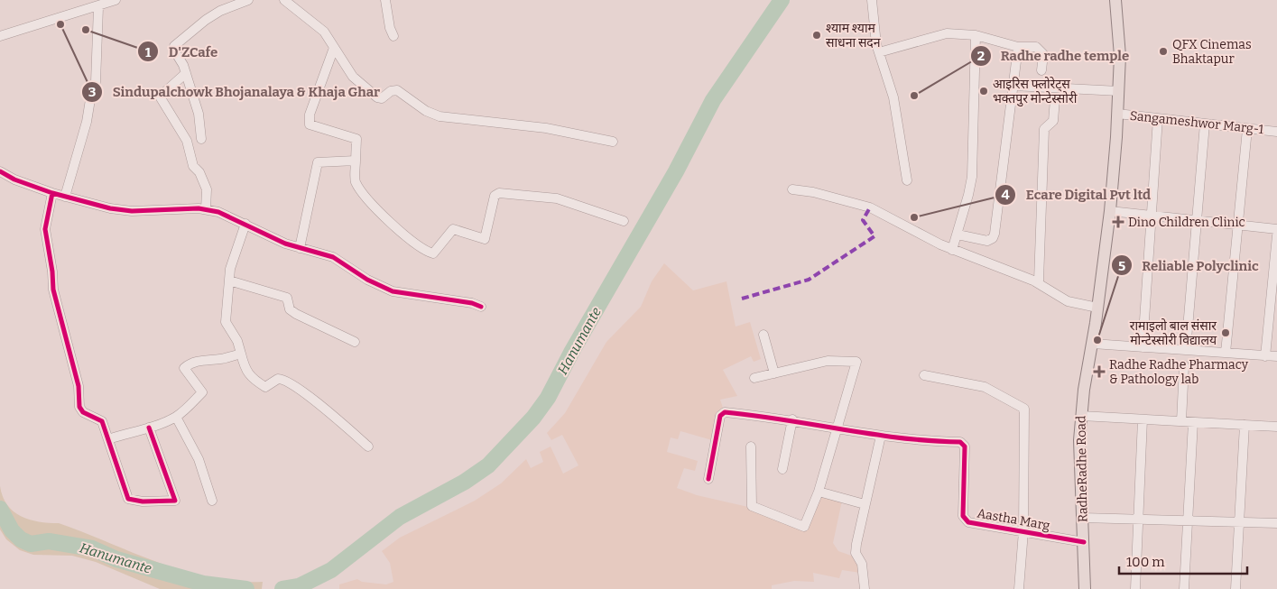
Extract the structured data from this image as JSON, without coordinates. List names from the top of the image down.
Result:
{
  "streets": {
    "main road": ["RadheRadhe Road"],
    "street": ["Sangameshwor Marg-1", "Aastha Marg"]
  },
  "crossings": [
    ["Sangameshwor Marg-1", "RadheRadhe Road"],
    ["RadheRadhe Road", "Aastha Marg"]
  ],
  "water": ["Hanumante"],
  "places": {
    "other": [
      "Sindupalchowk Bhojanalaya & Khaja Ghar",
      "D'ZCafe",
      "श्याम श्याम साधना सदन",
      "QFX Cinemas Bhaktapur",
      "आइरिस फ्लोरेट्स भक्तपुर मोन्टेस्सोरी",
      "Radhe radhe temple",
      "Ecare Digital Pvt ltd",
      "रामाइलो बाल संसार मोन्टेस्सोरी विद्यालय",
      "Reliable Polyclinic"
    ],
    "health": ["Dino Children Clinic", "Radhe Radhe Pharmacy & Pathology lab"]
  },
  "scale_bar": "100 m"
}
